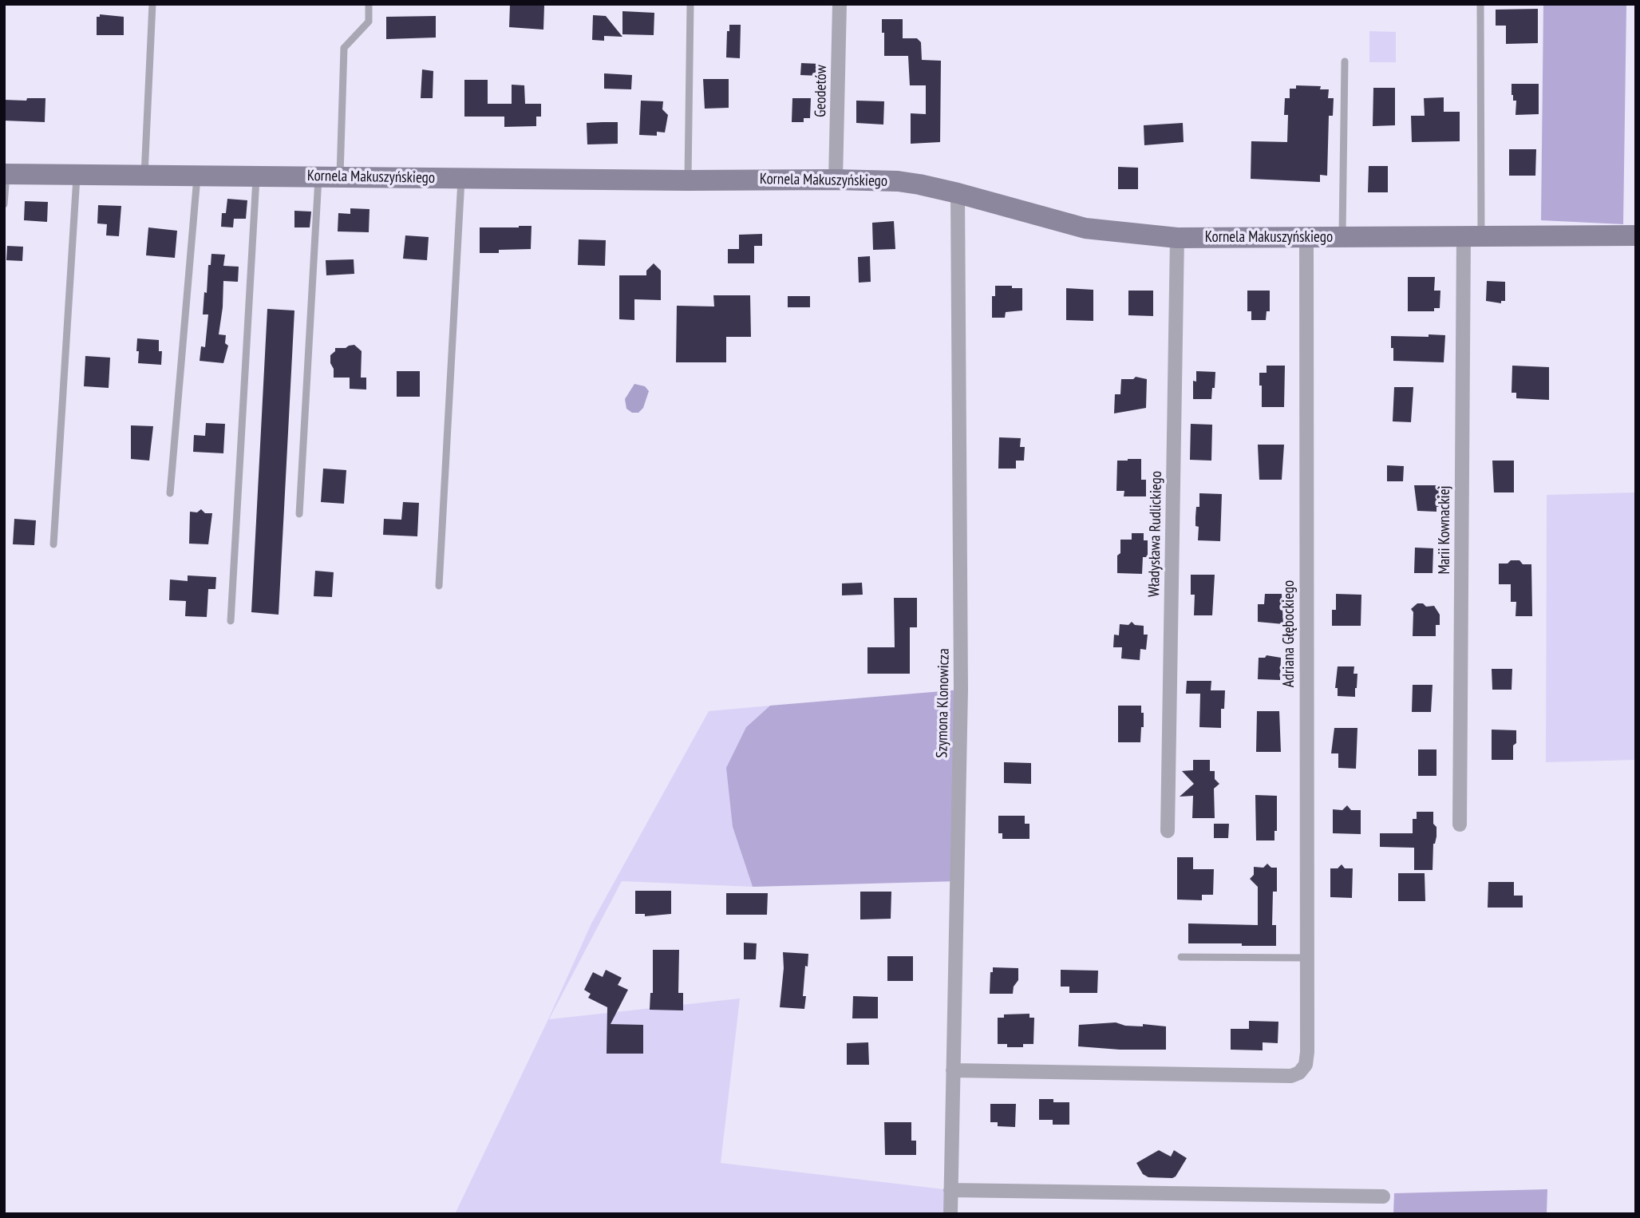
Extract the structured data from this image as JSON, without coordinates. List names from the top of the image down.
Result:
{
  "streets": {
    "street": [
      "Geodetów",
      "Kornela Makuszyńskiego",
      "Marii Kownackiej",
      "Władysława Rudlickiego",
      "Adriana Głębockiego",
      "Szymona Klonowicza"
    ]
  },
  "crossings": [
    ["Geodetów", "Kornela Makuszyńskiego"],
    ["Kornela Makuszyńskiego", "Marii Kownackiej"],
    ["Kornela Makuszyńskiego", "Władysława Rudlickiego"],
    ["Kornela Makuszyńskiego", "Adriana Głębockiego"],
    ["Kornela Makuszyńskiego", "Szymona Klonowicza"],
    ["Adriana Głębockiego", "Szymona Klonowicza"]
  ]
}
